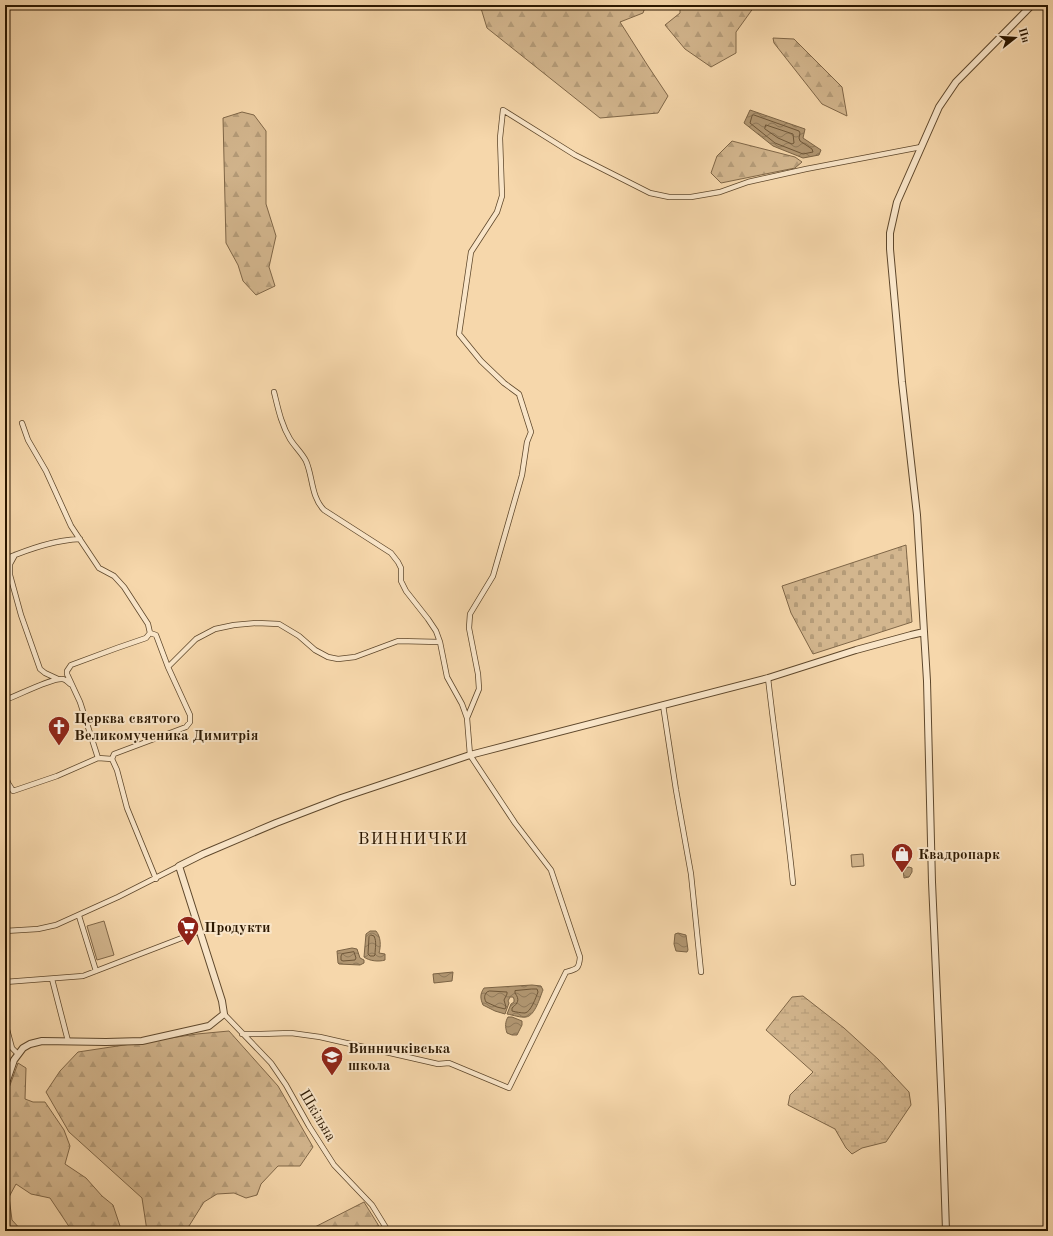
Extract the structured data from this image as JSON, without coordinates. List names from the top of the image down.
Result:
{
  "streets": {
    "street": ["Шкільна"]
  },
  "districts": ["ВИННИЧКИ"],
  "places": {
    "church": ["Церква святого Великомученика Димитрія"],
    "shop": ["Квадропарк"],
    "supermarket": ["Продукти"],
    "school or university": ["Винничківська школа"]
  },
  "north": "right"
}
